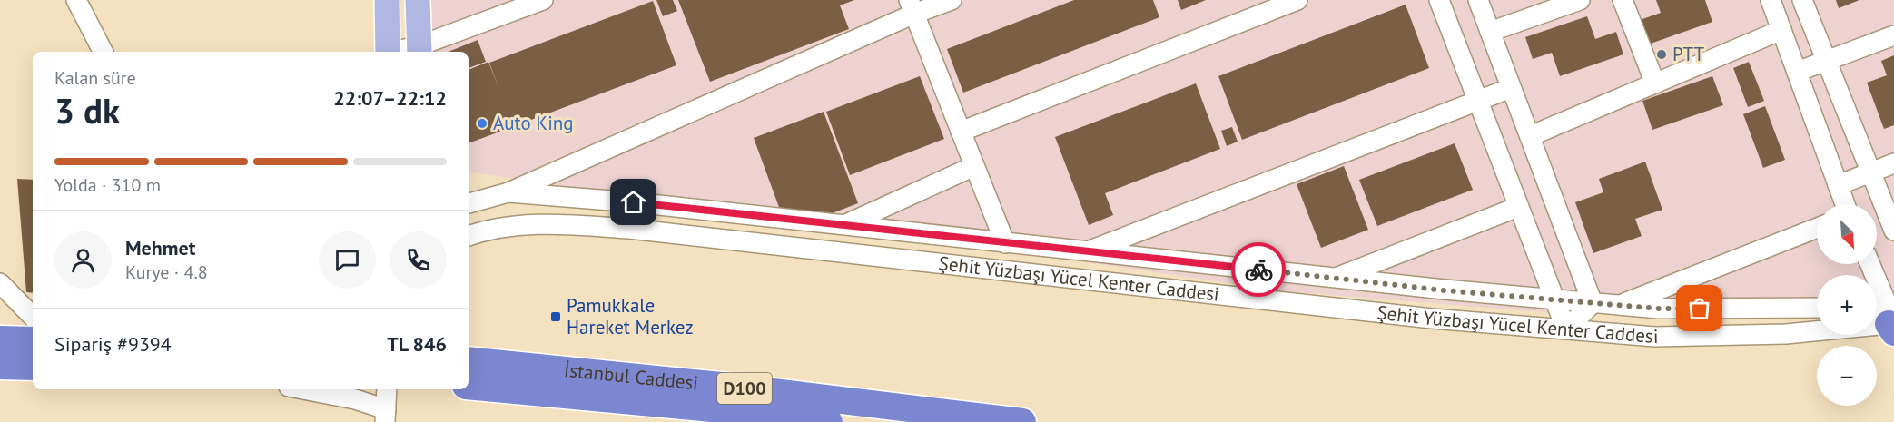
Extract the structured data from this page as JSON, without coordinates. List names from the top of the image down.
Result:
{
  "streets": {
    "highway": ["İstanbul Caddesi", "D100"],
    "street": ["Şehit Yüzbaşı Yücel Kenter Caddesi"]
  },
  "places": {
    "other": ["PTT", "Auto King"],
    "transit": ["Pamukkale Hareket Merkez"]
  },
  "north": "bottom right",
  "page": {
    "heading": ["3 dk", "Kalan süre", "22:07–22:12"],
    "panel": [
      "Mehmet",
      "Kurye · 4.8",
      "Sipariş #9394",
      "TL 846"
    ],
    "bar": "Yolda · 310 m",
    "map_buttons": ["+", "−"]
  }
}
